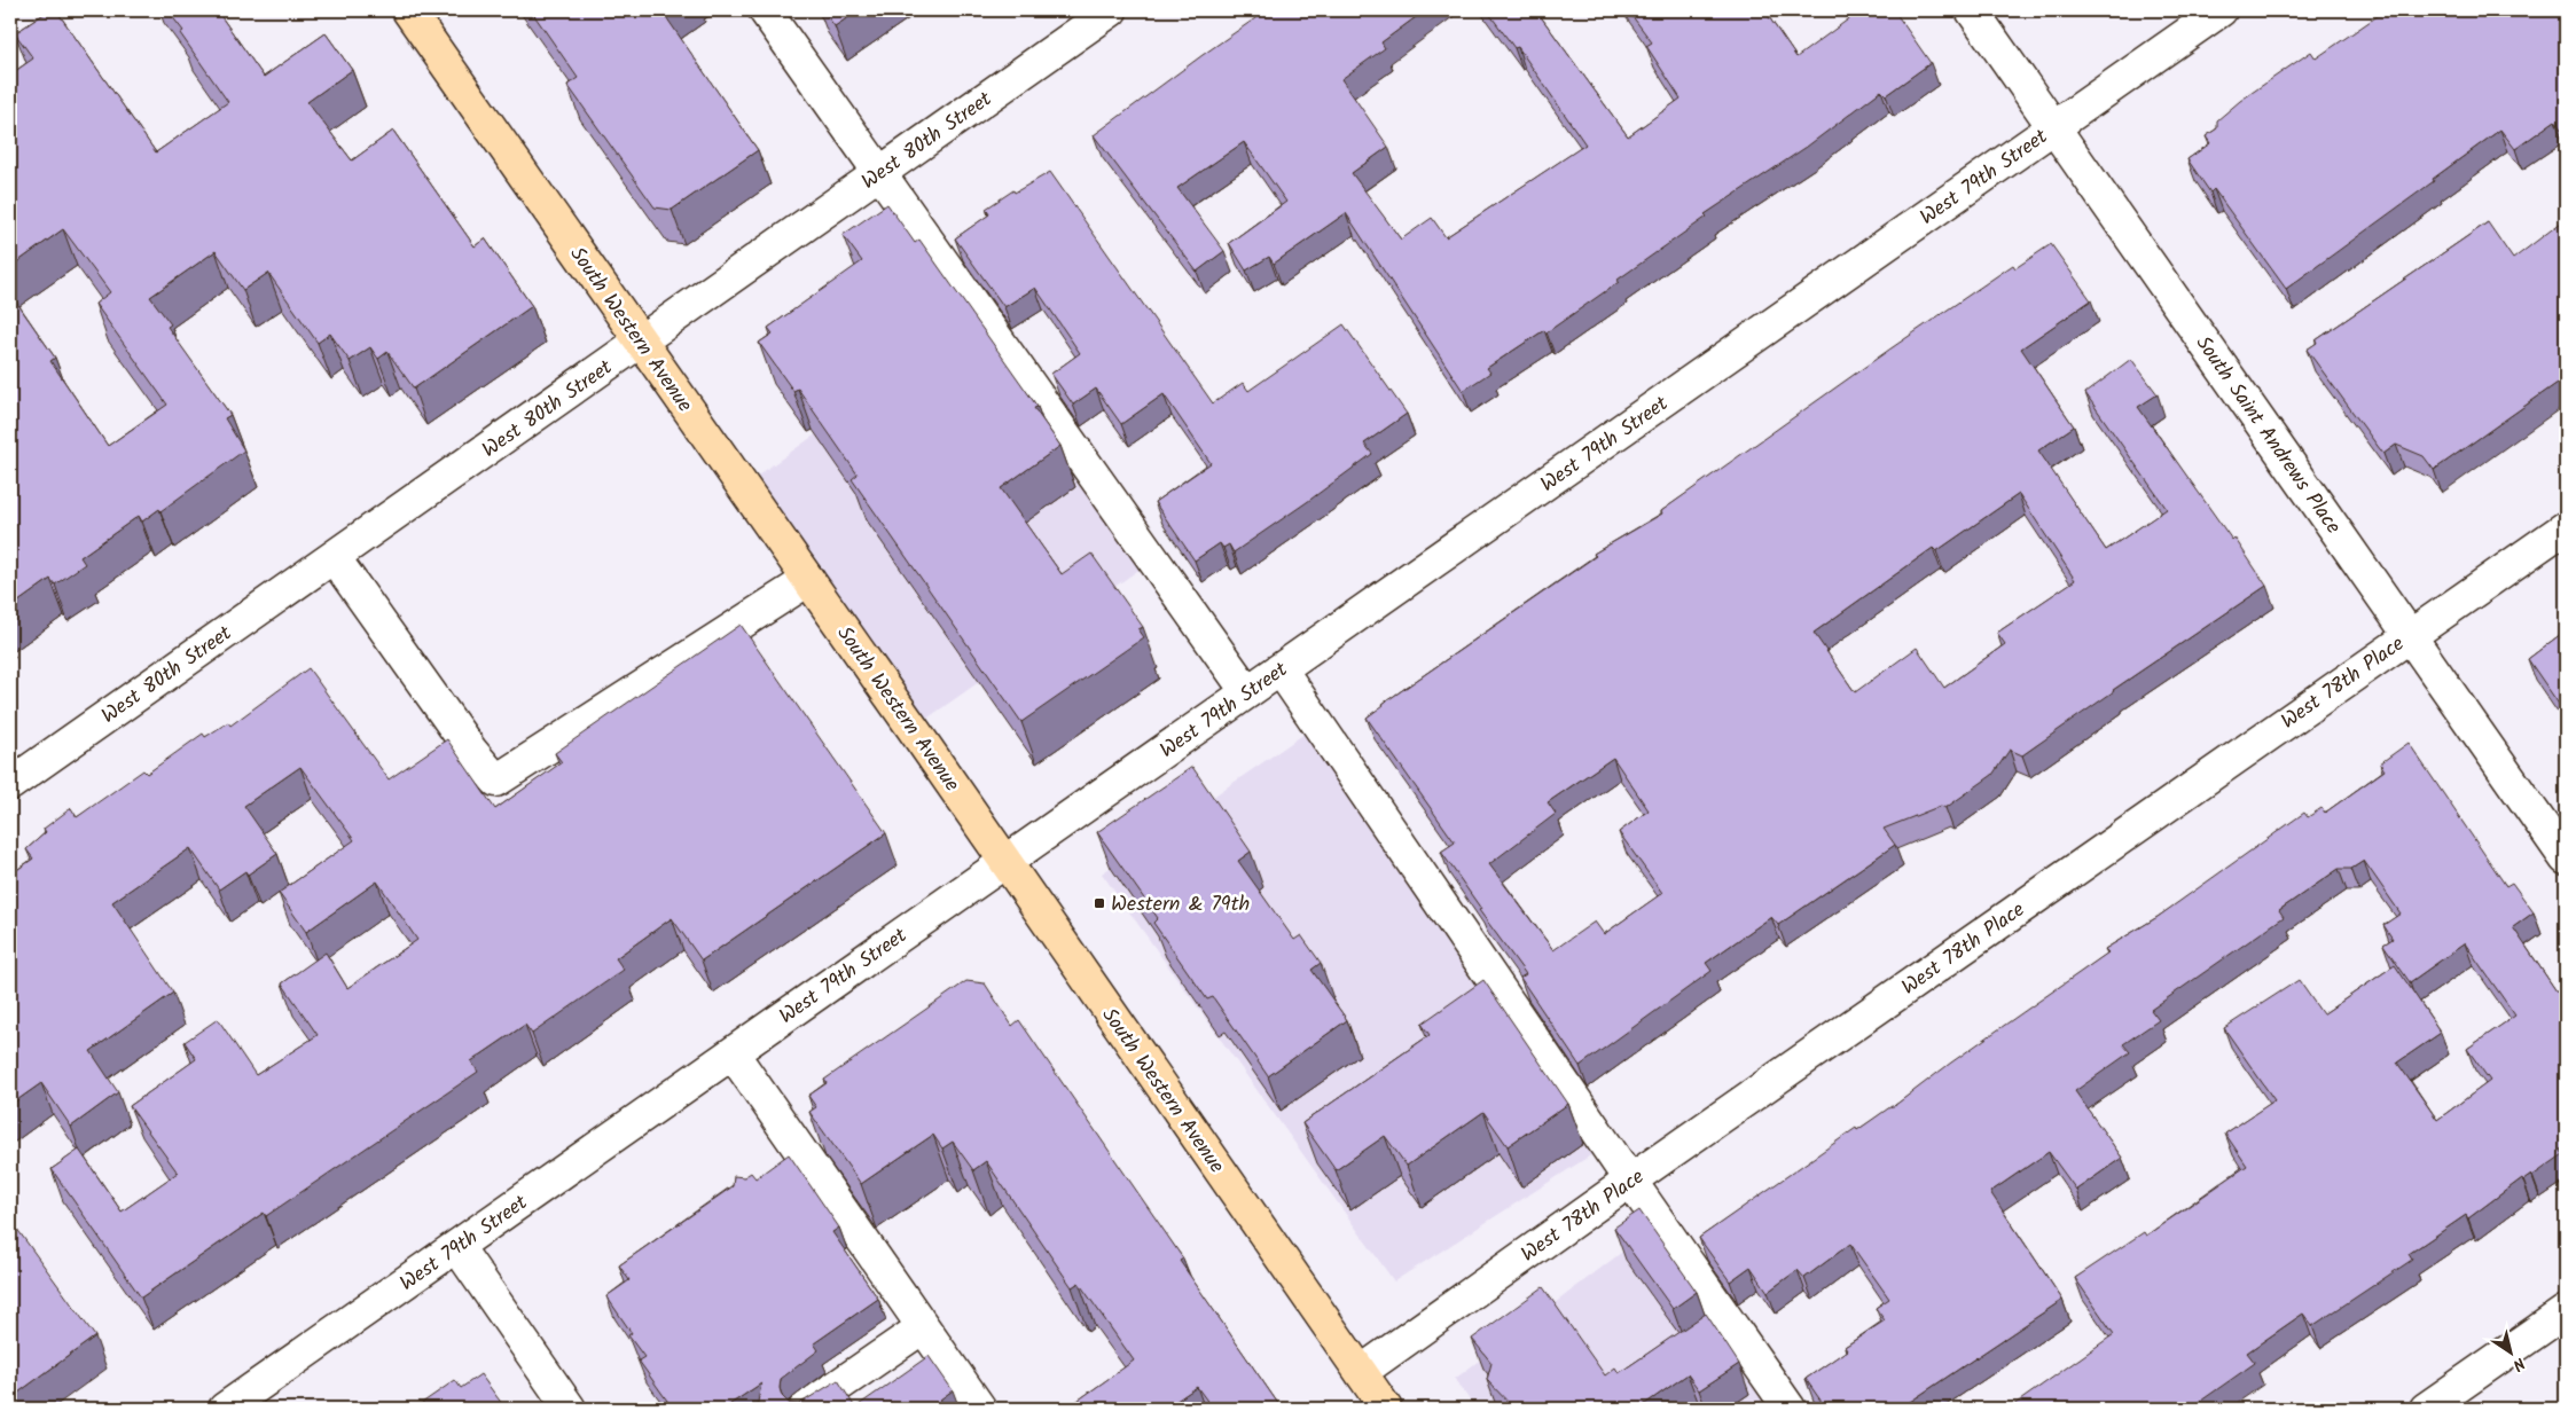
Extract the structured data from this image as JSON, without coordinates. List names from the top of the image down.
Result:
{
  "streets": {
    "main road": ["South Western Avenue"],
    "street": [
      "West 80th Street",
      "West 79th Street",
      "South Saint Andrews Place",
      "West 78th Place"
    ]
  },
  "crossings": [
    ["West 80th Street", "South Western Avenue"],
    ["West 79th Street", "South Western Avenue"],
    ["West 79th Street", "South Saint Andrews Place"],
    ["South Western Avenue", "West 78th Place"],
    ["South Saint Andrews Place", "West 78th Place"]
  ],
  "places": {
    "transit": ["Western & 79th"]
  },
  "north": "bottom right"
}
